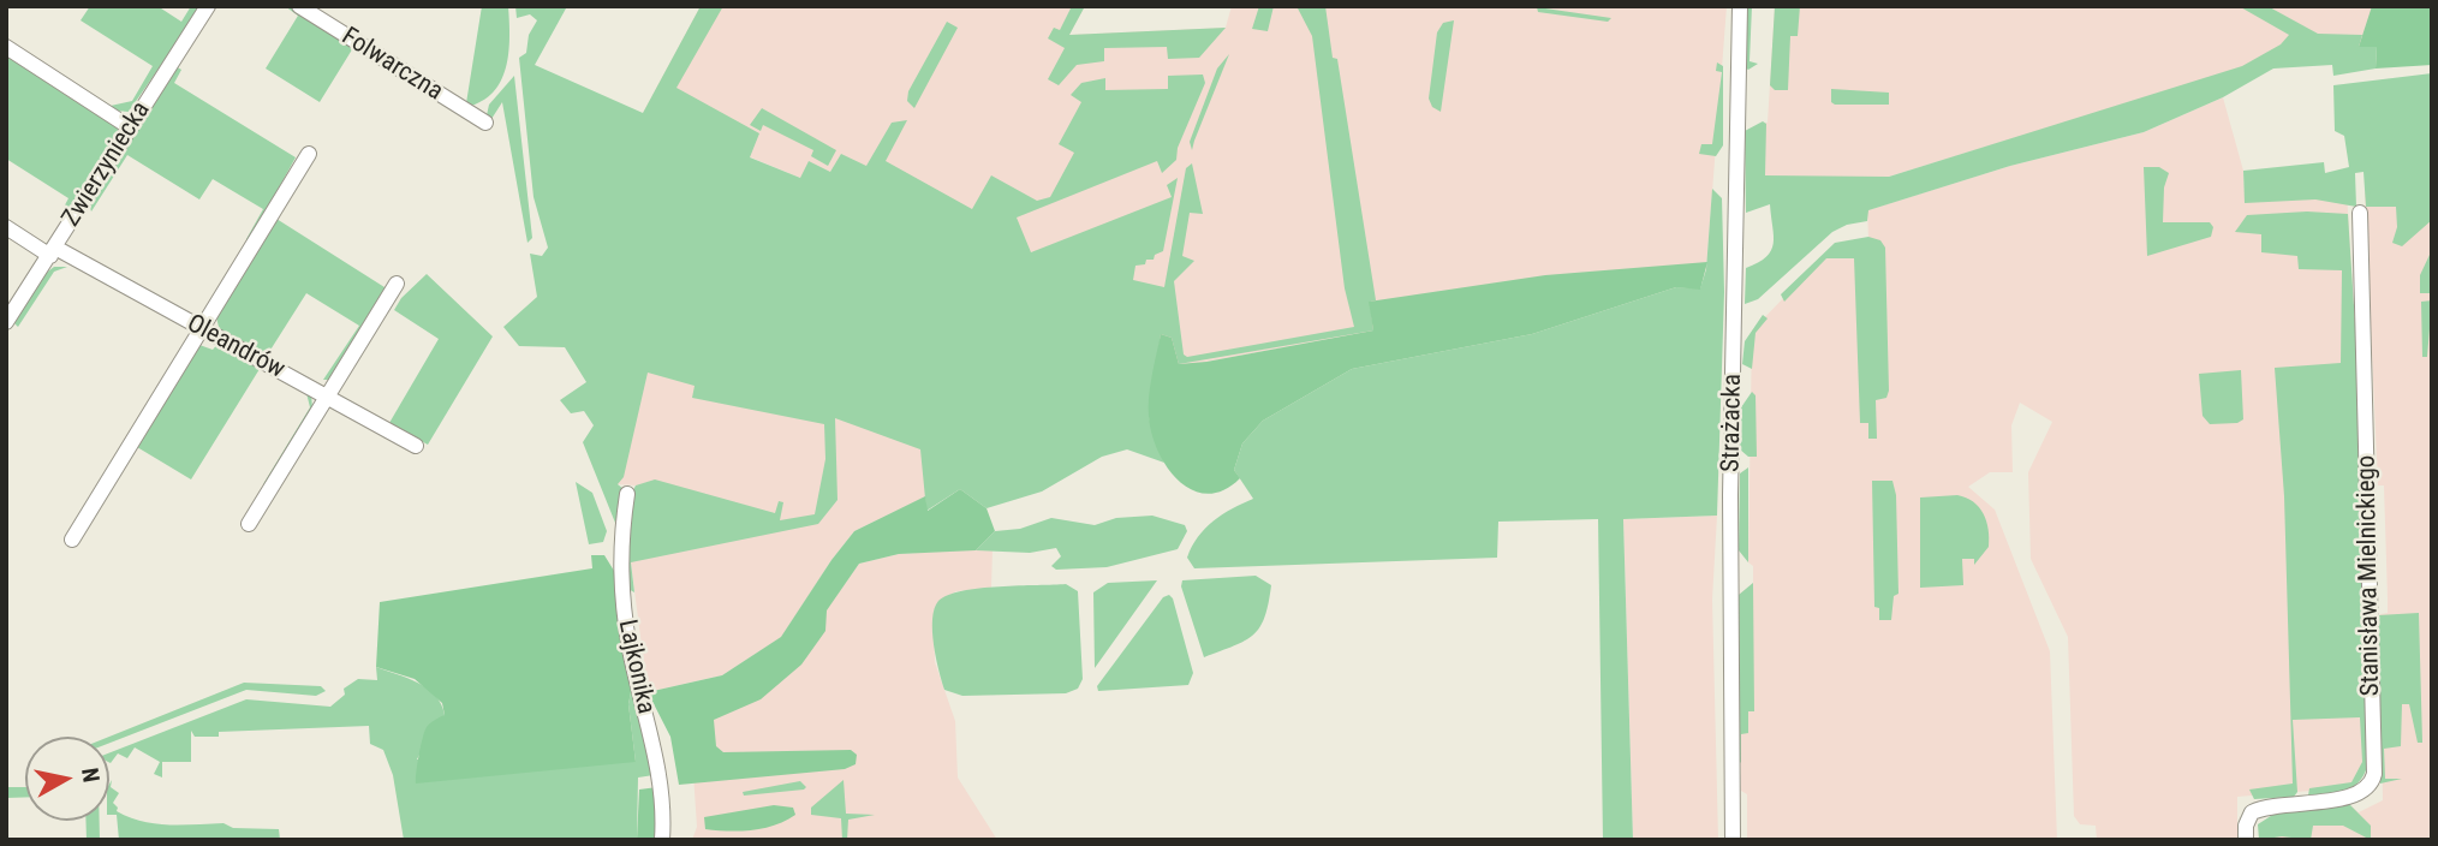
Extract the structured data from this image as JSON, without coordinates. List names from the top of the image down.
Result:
{
  "streets": {
    "street": [
      "Folwarczna",
      "Zwierzyniecka",
      "Oleandrów",
      "Strażacka",
      "Stanisława Mielnickiego",
      "Lajkonika"
    ]
  },
  "crossings": [
    ["Zwierzyniecka", "Oleandrów"]
  ],
  "north": "right"
}
